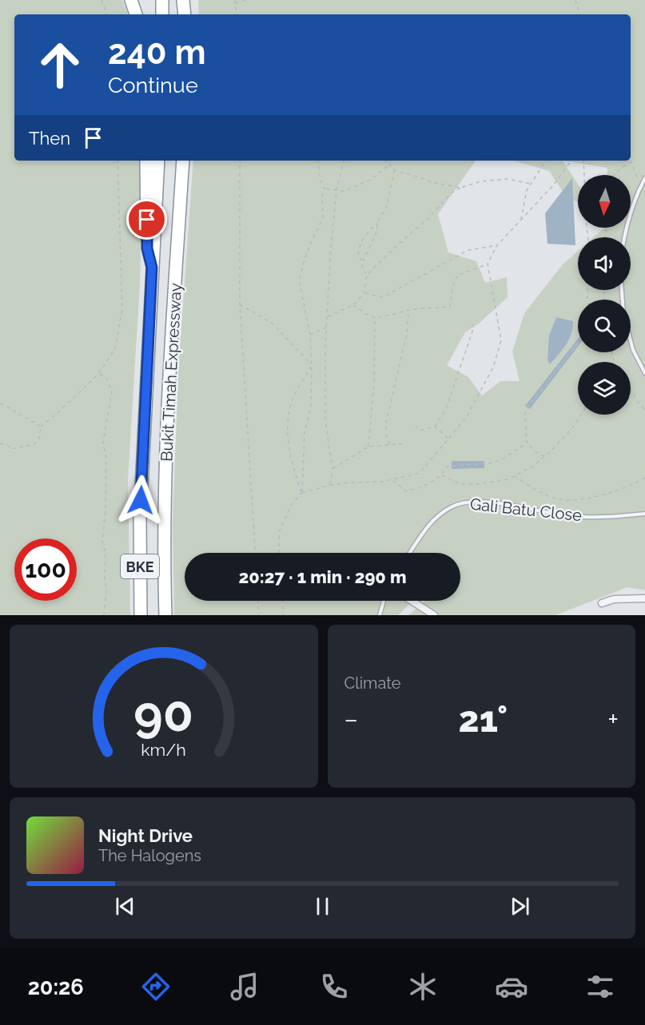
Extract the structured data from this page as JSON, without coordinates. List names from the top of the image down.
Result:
{
  "streets": {
    "highway": ["Bukit Timah Expressway", "BKE"],
    "lane": ["Gali Batu Close"]
  },
  "north": "bottom",
  "page": {
    "turn": ["240 m", "Continue"],
    "then": "Then",
    "limit": "100",
    "trip": "20:27 · 1 min · 290 m",
    "tile": "Climate",
    "heat": ["−", "21°", "+"],
    "song": ["Night Drive", "The Halogens"],
    "tabs": "20:26",
    "gauge": ["90", "km/h"]
  }
}
